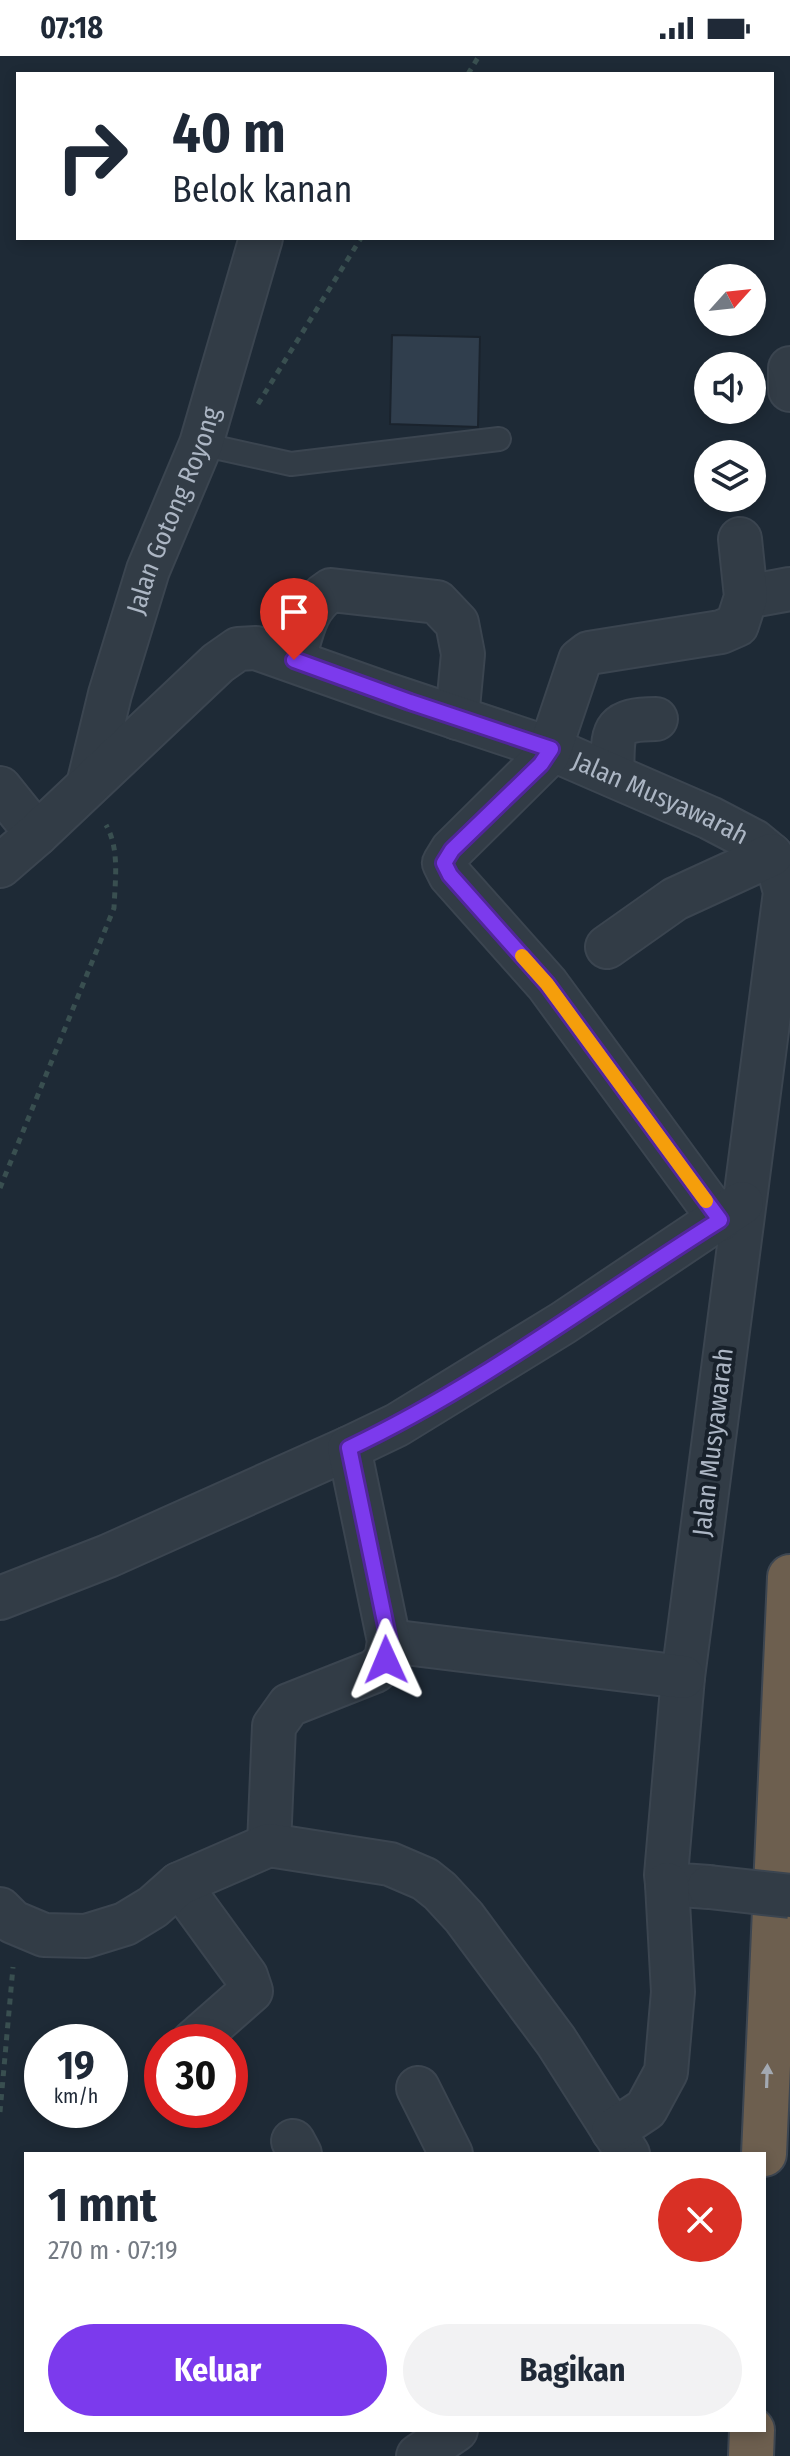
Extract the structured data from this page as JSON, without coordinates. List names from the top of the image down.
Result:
{
  "streets": {
    "street": ["Jalan Gotong Royong", "Jalan Musyawarah"]
  },
  "crossings": [
    ["Jalan Gotong Royong", "Jalan Musyawarah"]
  ],
  "north": "top right",
  "page": {
    "status": "07:18",
    "turn": ["40 m", "Belok kanan"],
    "speed": "19 km/h",
    "limit": "30",
    "heading": ["1 mnt", "270 m · 07:19"],
    "buttons": ["Keluar", "Bagikan"]
  }
}
